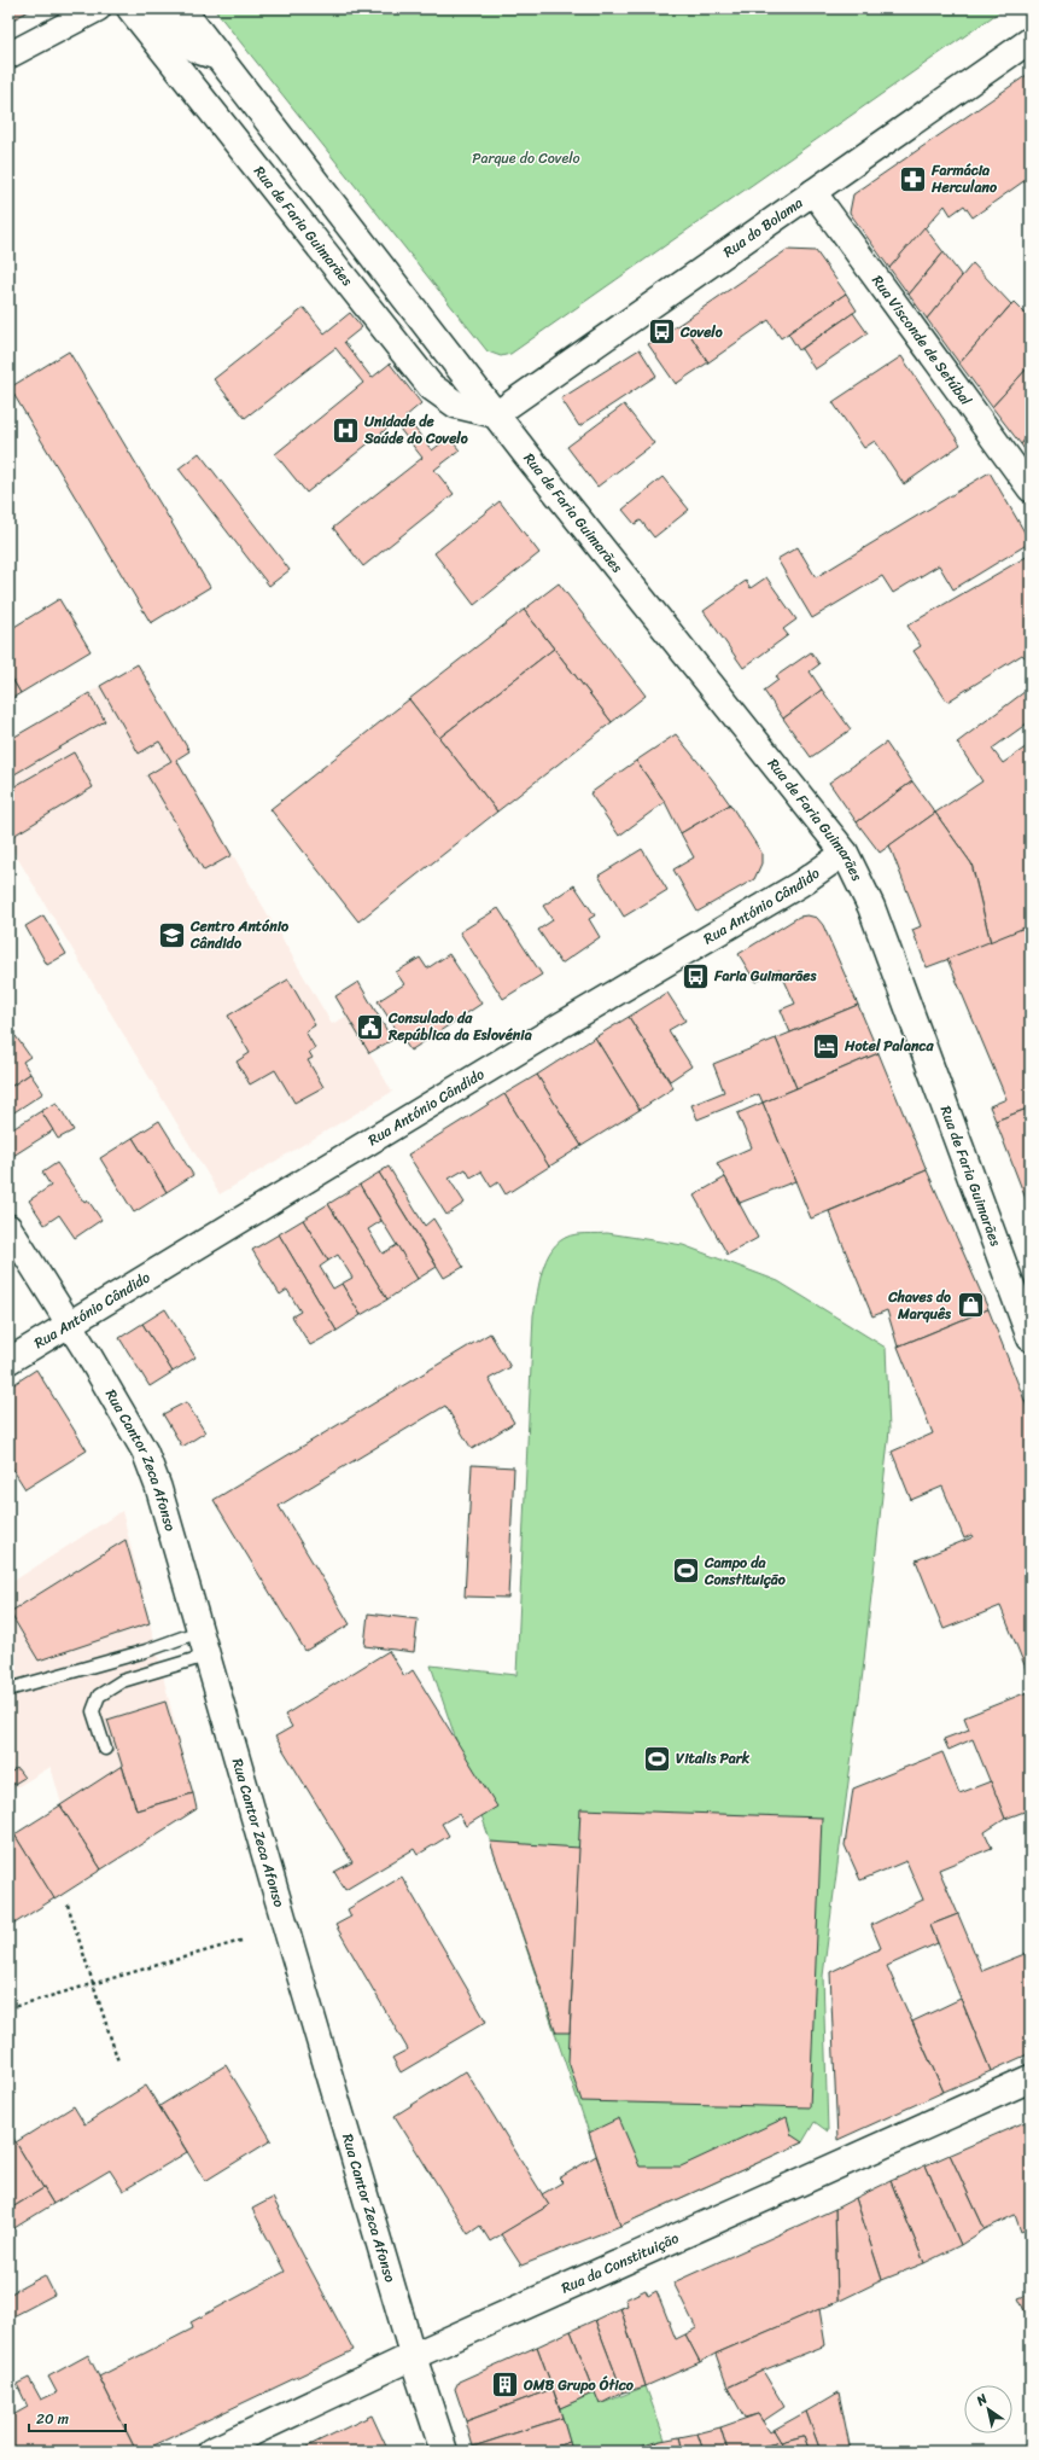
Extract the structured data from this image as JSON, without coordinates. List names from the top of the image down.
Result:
{
  "streets": {
    "main road": ["Rua de Faria Guimarães", "Rua da Constituição"],
    "street": [
      "Rua do Bolama",
      "Rua Visconde de Setúbal",
      "Rua António Cândido",
      "Rua Cantor Zeca Afonso"
    ]
  },
  "crossings": [
    ["Rua de Faria Guimarães", "Rua do Bolama"],
    ["Rua de Faria Guimarães", "Rua António Cândido"],
    ["Rua do Bolama", "Rua Visconde de Setúbal"],
    ["Rua António Cândido", "Rua Cantor Zeca Afonso"],
    ["Rua Cantor Zeca Afonso", "Rua da Constituição"]
  ],
  "parks": ["Parque do Covelo"],
  "places": {
    "pharmacy": ["Farmácia Herculano"],
    "bus stop": ["Covelo", "Faria Guimarães"],
    "hospital": ["Unidade de Saúde do Covelo"],
    "school or university": ["Centro António Cândido"],
    "public building": ["Consulado da República da Eslovénia"],
    "hotel": ["Hotel Palanca"],
    "shop": ["Chaves do Marquês"],
    "sports": ["Campo da Constituição", "Vitalis Park"],
    "building": ["OMB Grupo Ótico"]
  },
  "scale_bar": "20 m",
  "north": "top left"
}
